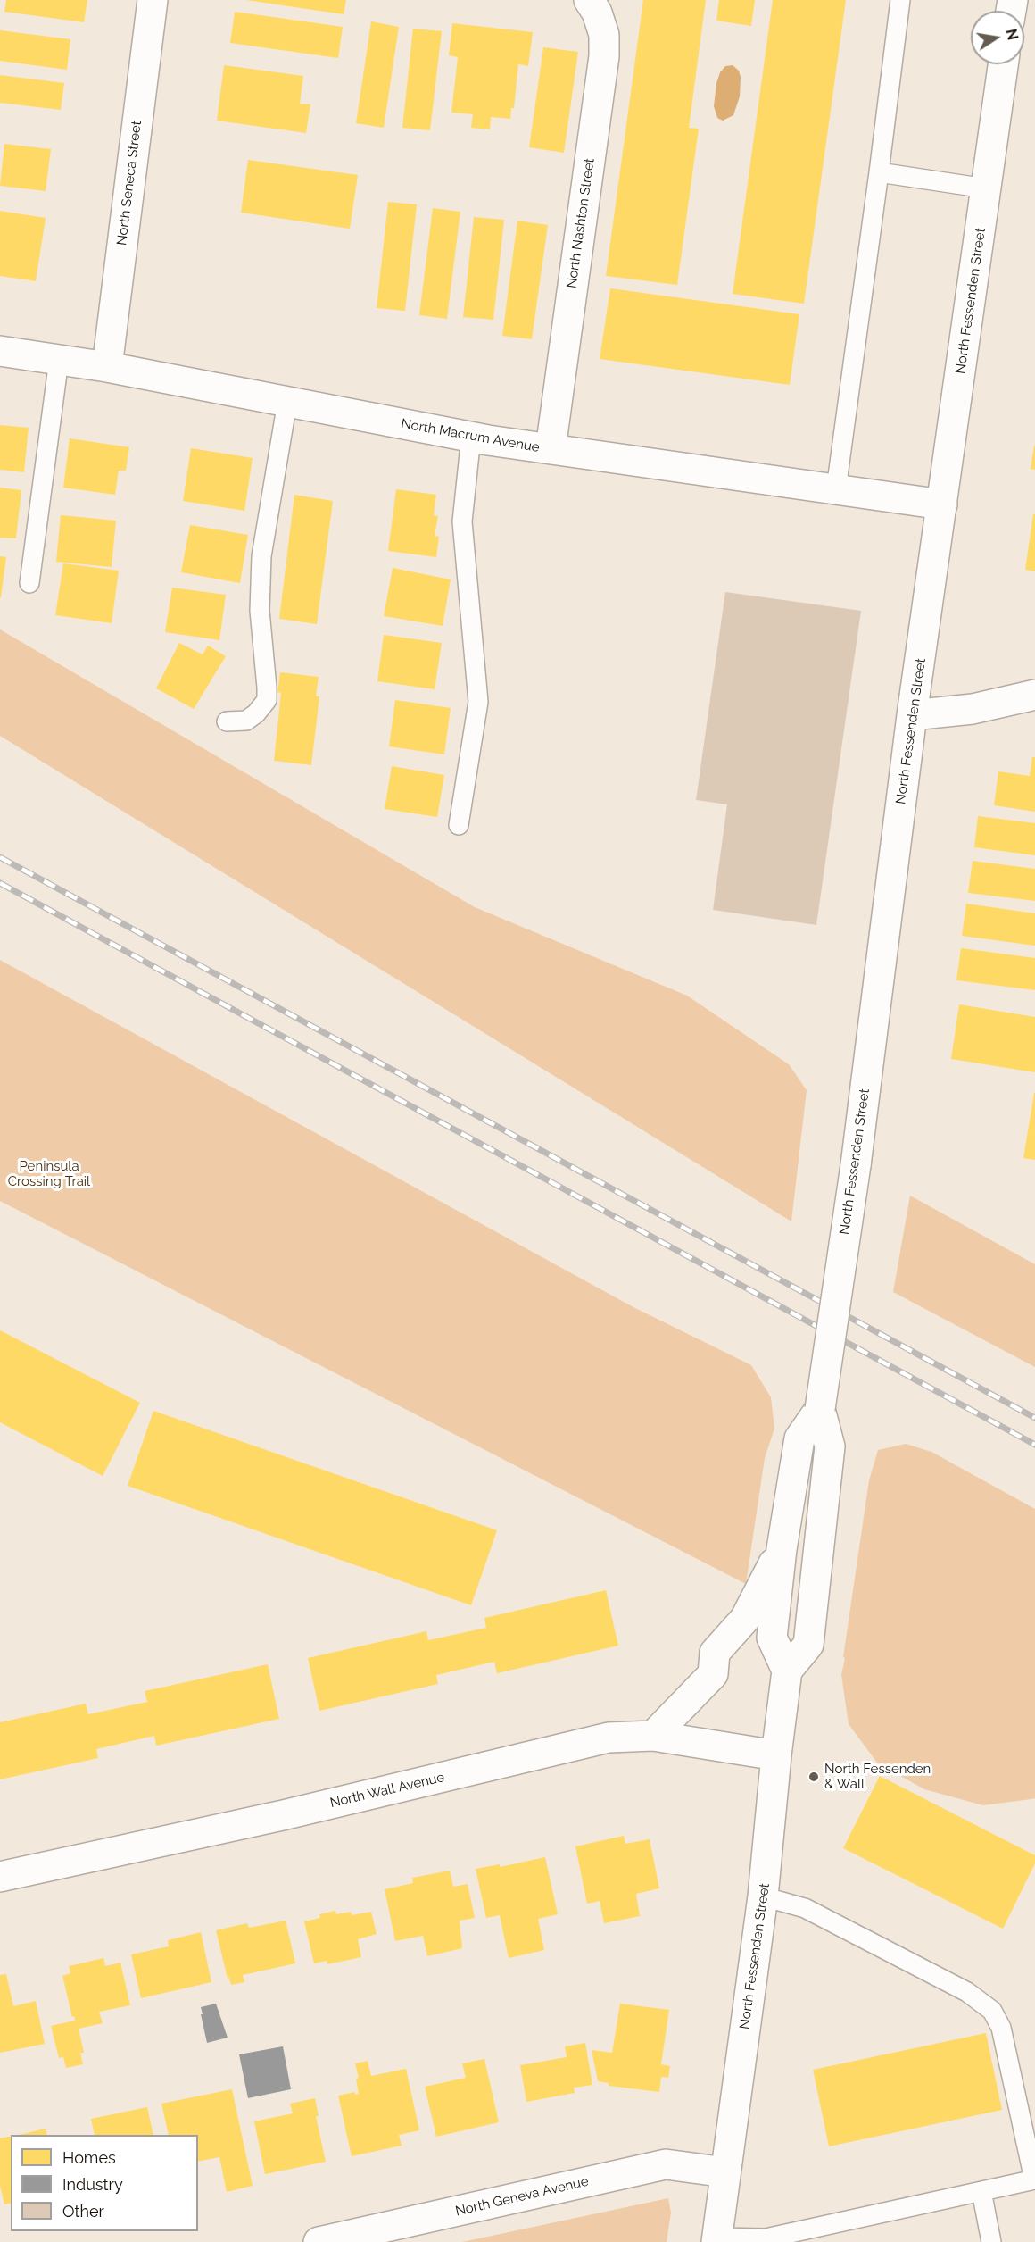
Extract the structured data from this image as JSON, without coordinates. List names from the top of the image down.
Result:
{
  "streets": {
    "street": [
      "North Seneca Street",
      "North Nashton Street",
      "North Fessenden Street",
      "North Macrum Avenue",
      "North Wall Avenue",
      "North Geneva Avenue"
    ]
  },
  "crossings": [
    ["North Seneca Street", "North Macrum Avenue"],
    ["North Nashton Street", "North Macrum Avenue"],
    ["North Fessenden Street", "North Macrum Avenue"],
    ["North Fessenden Street", "North Wall Avenue"],
    ["North Fessenden Street", "North Geneva Avenue"]
  ],
  "parks": ["Peninsula Crossing Trail"],
  "places": ["North Fessenden & Wall"],
  "legend": ["Homes", "Industry", "Other"],
  "north": "right"
}
